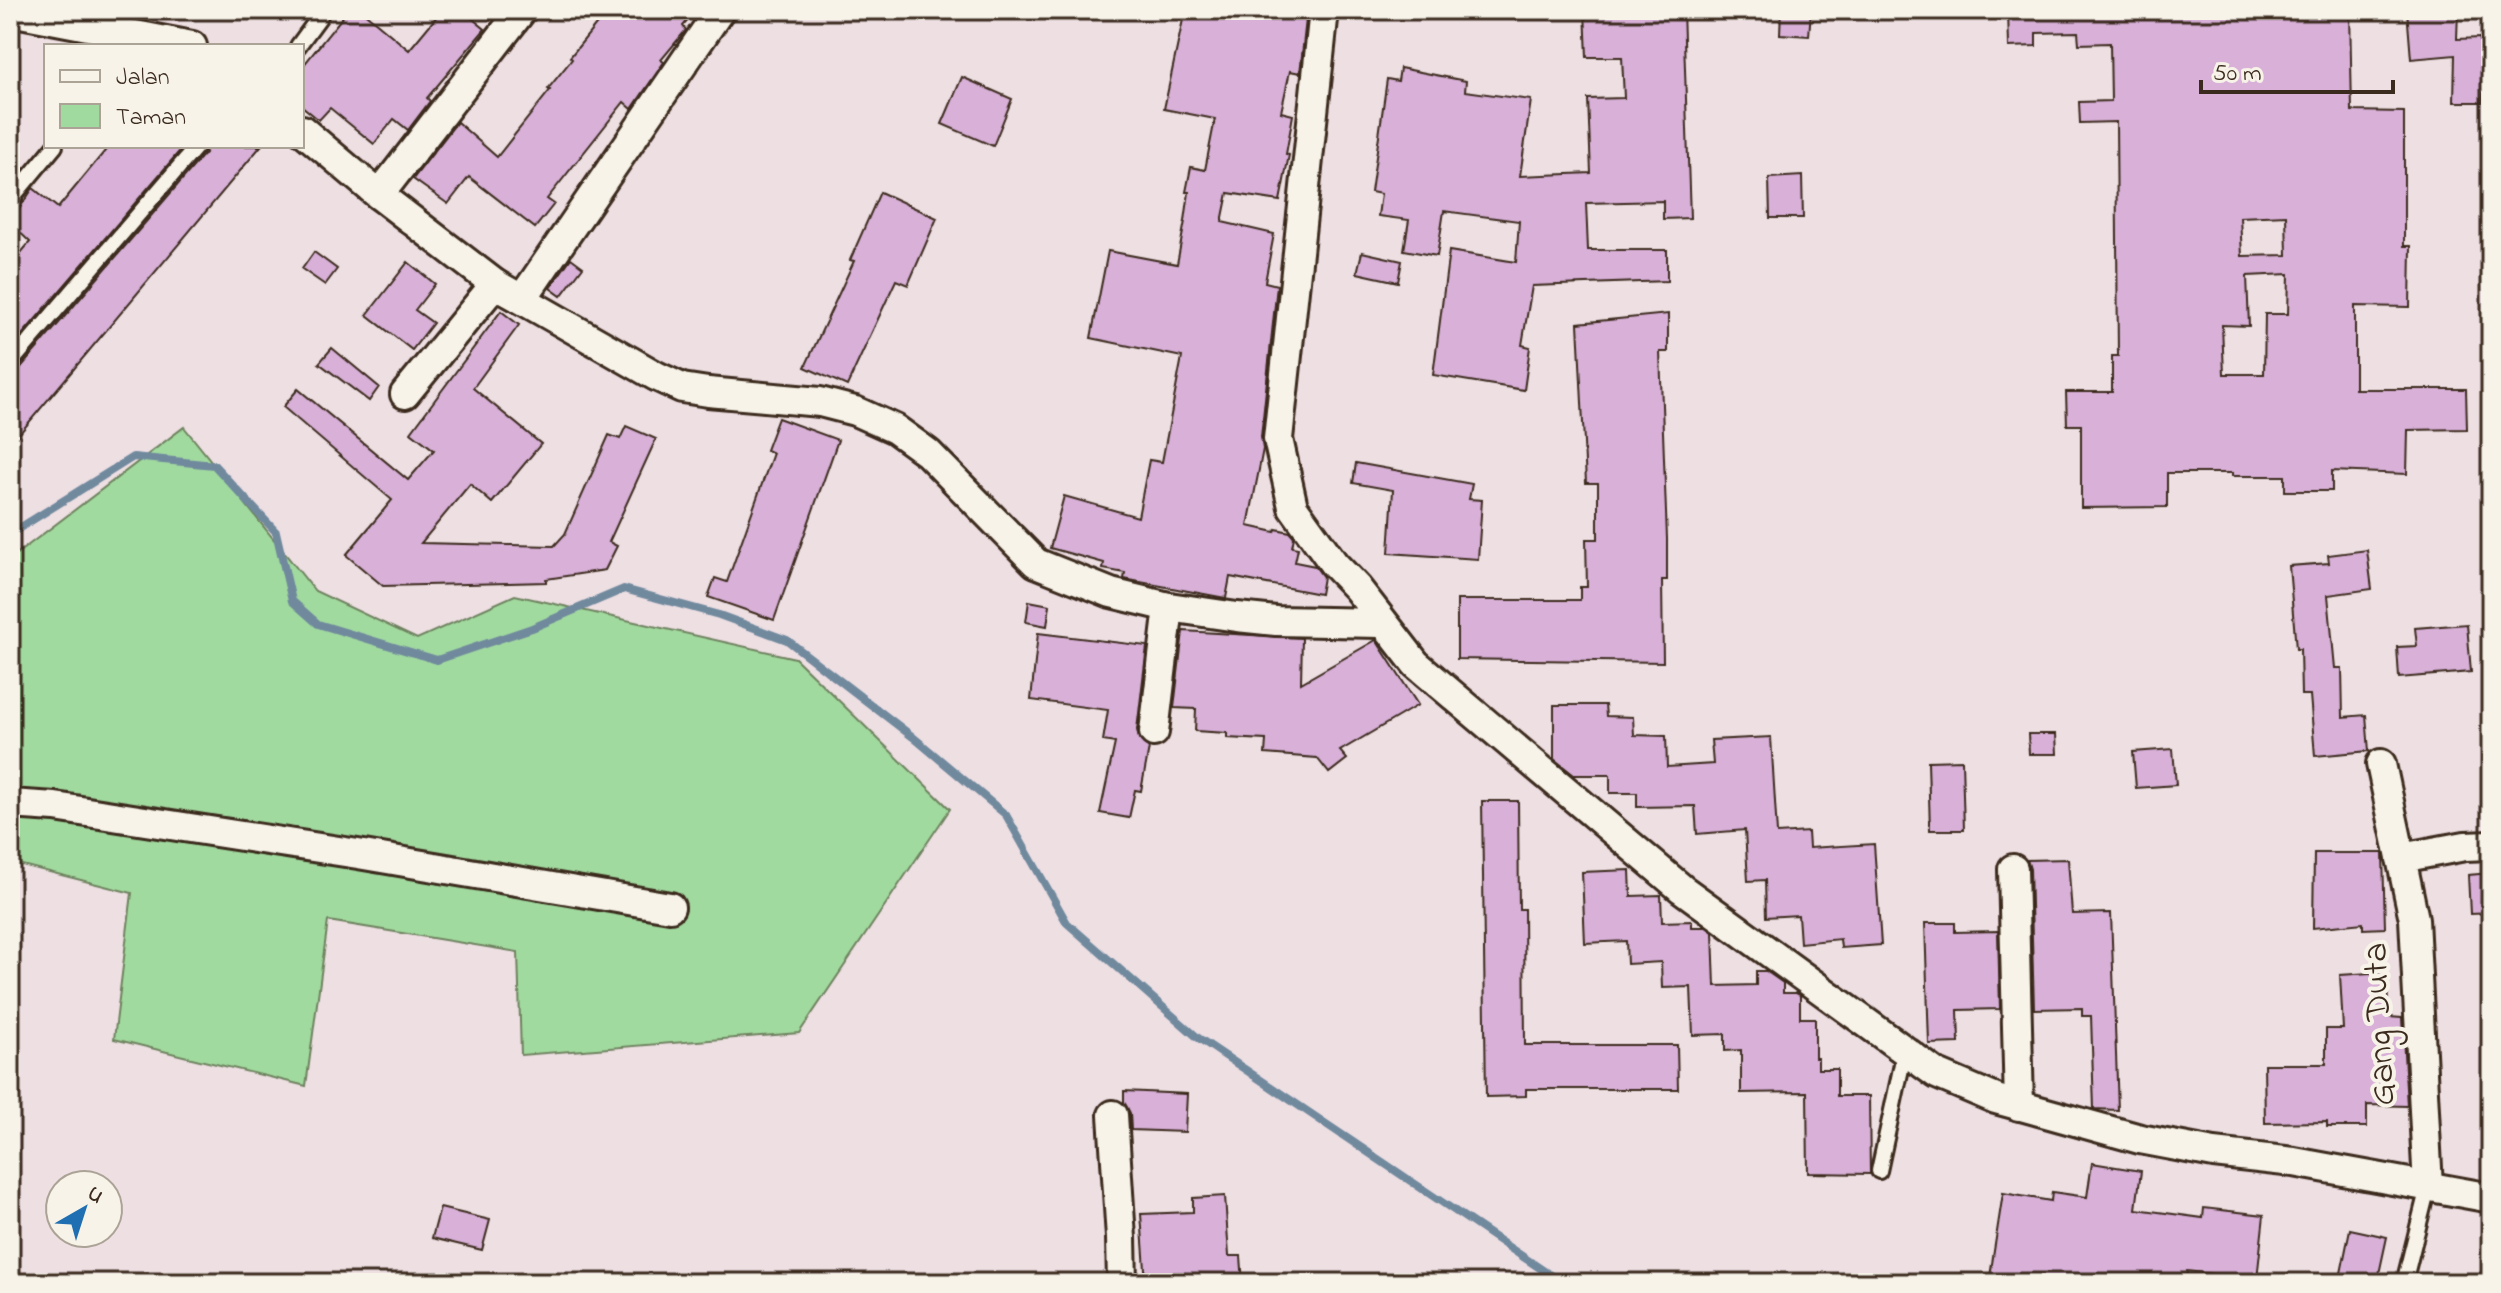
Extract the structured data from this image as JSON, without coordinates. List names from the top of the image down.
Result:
{
  "streets": {
    "street": ["Gang Duta"]
  },
  "legend": ["Jalan", "Taman"],
  "scale_bar": "50 m",
  "north": "top right"
}
